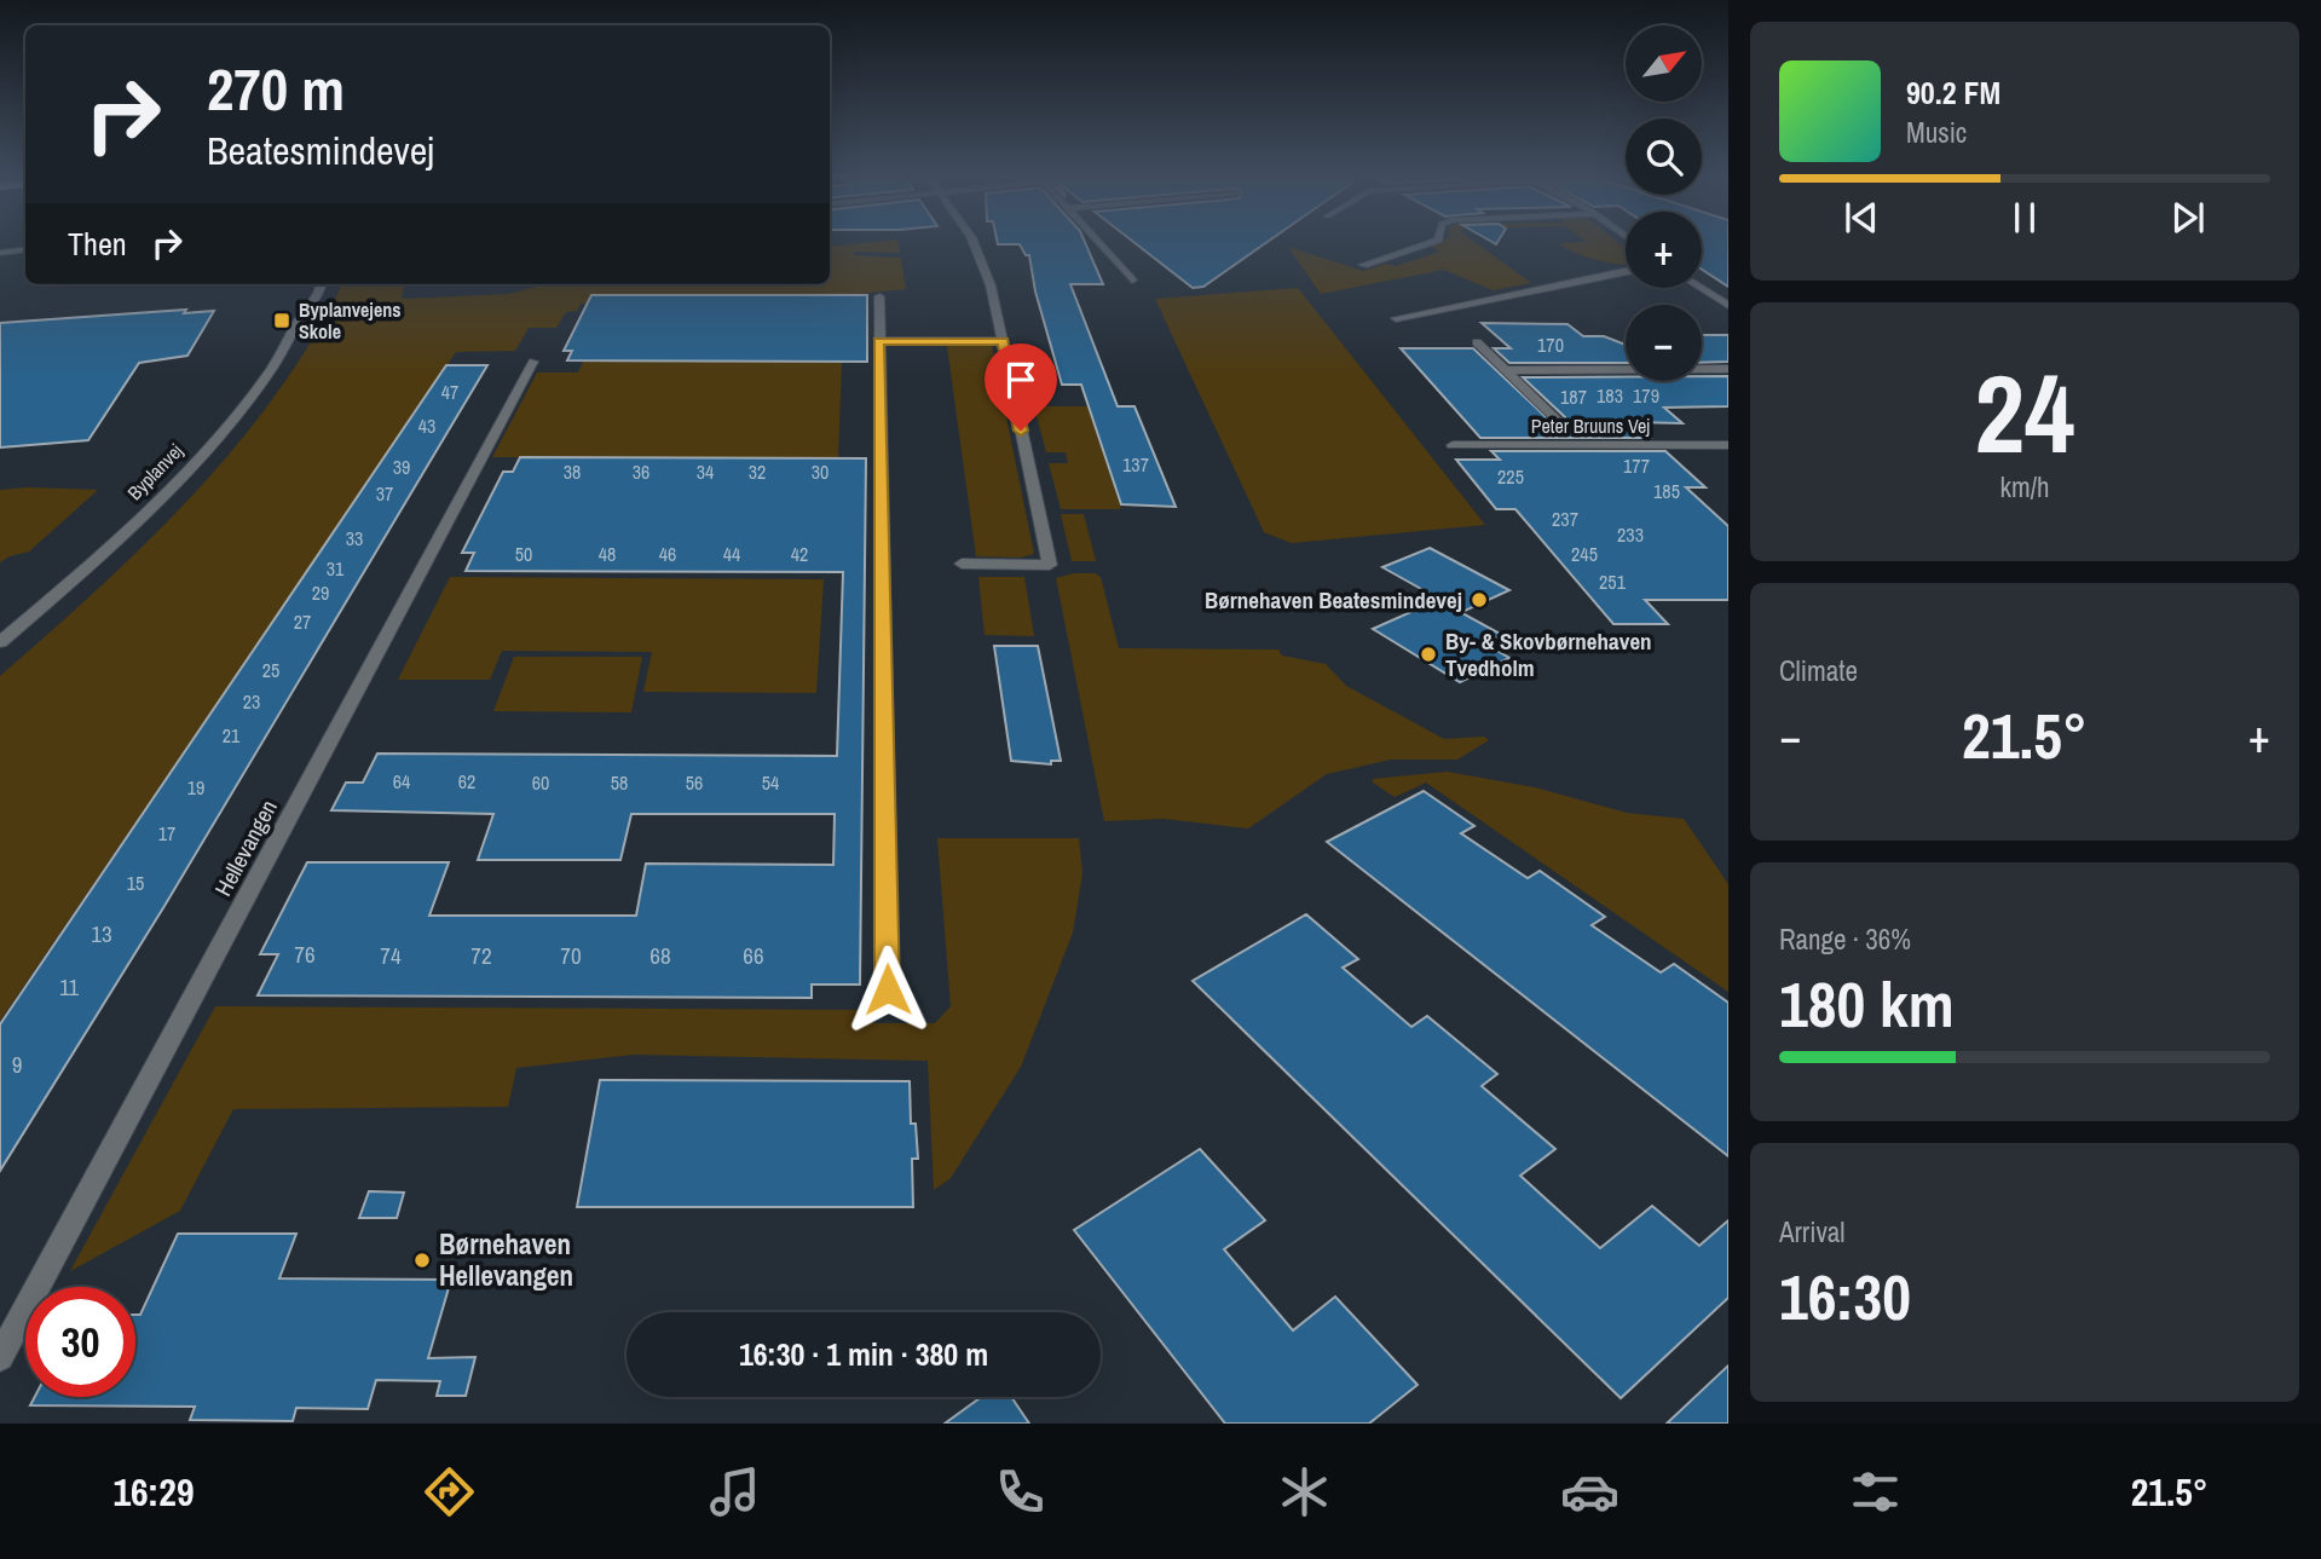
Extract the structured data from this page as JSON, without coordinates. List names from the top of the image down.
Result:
{
  "streets": {
    "street": ["Peter Bruuns Vej", "Byplanvej", "Hellevangen"]
  },
  "places": {
    "transit": ["Byplanvejens Skole"],
    "other": ["Børnehaven Beatesmindevej", "By- & Skovbørnehaven Tvedholm", "Børnehaven Hellevangen"]
  },
  "house_numbers": [
    "170",
    "47",
    "183",
    "179",
    "187",
    "43",
    "137",
    "177",
    "39",
    "38",
    "36",
    "34",
    "32",
    "30",
    "225",
    "185",
    "37",
    "237",
    "233",
    "33",
    "50",
    "48",
    "46",
    "44",
    "42",
    "245",
    "31",
    "251",
    "29",
    "27",
    "25",
    "23",
    "21",
    "64",
    "62",
    "60",
    "58",
    "56",
    "54",
    "19",
    "17",
    "15",
    "13",
    "76",
    "74",
    "72",
    "70",
    "68",
    "66",
    "11",
    "9"
  ],
  "north": "top right",
  "page": {
    "map_buttons": ["+", "−"],
    "turn": ["270 m", "Beatesmindevej"],
    "song": ["90.2 FM", "Music"],
    "then": "Then",
    "tile": [
      ["24", "km/h"],
      "Climate",
      ["Range · 36%", "180 km"],
      ["Arrival", "16:30"]
    ],
    "heat": ["−", "21.5°", "+"],
    "limit": "30",
    "trip": "16:30 · 1 min · 380 m",
    "tabs": ["16:29", "21.5°"]
  }
}
